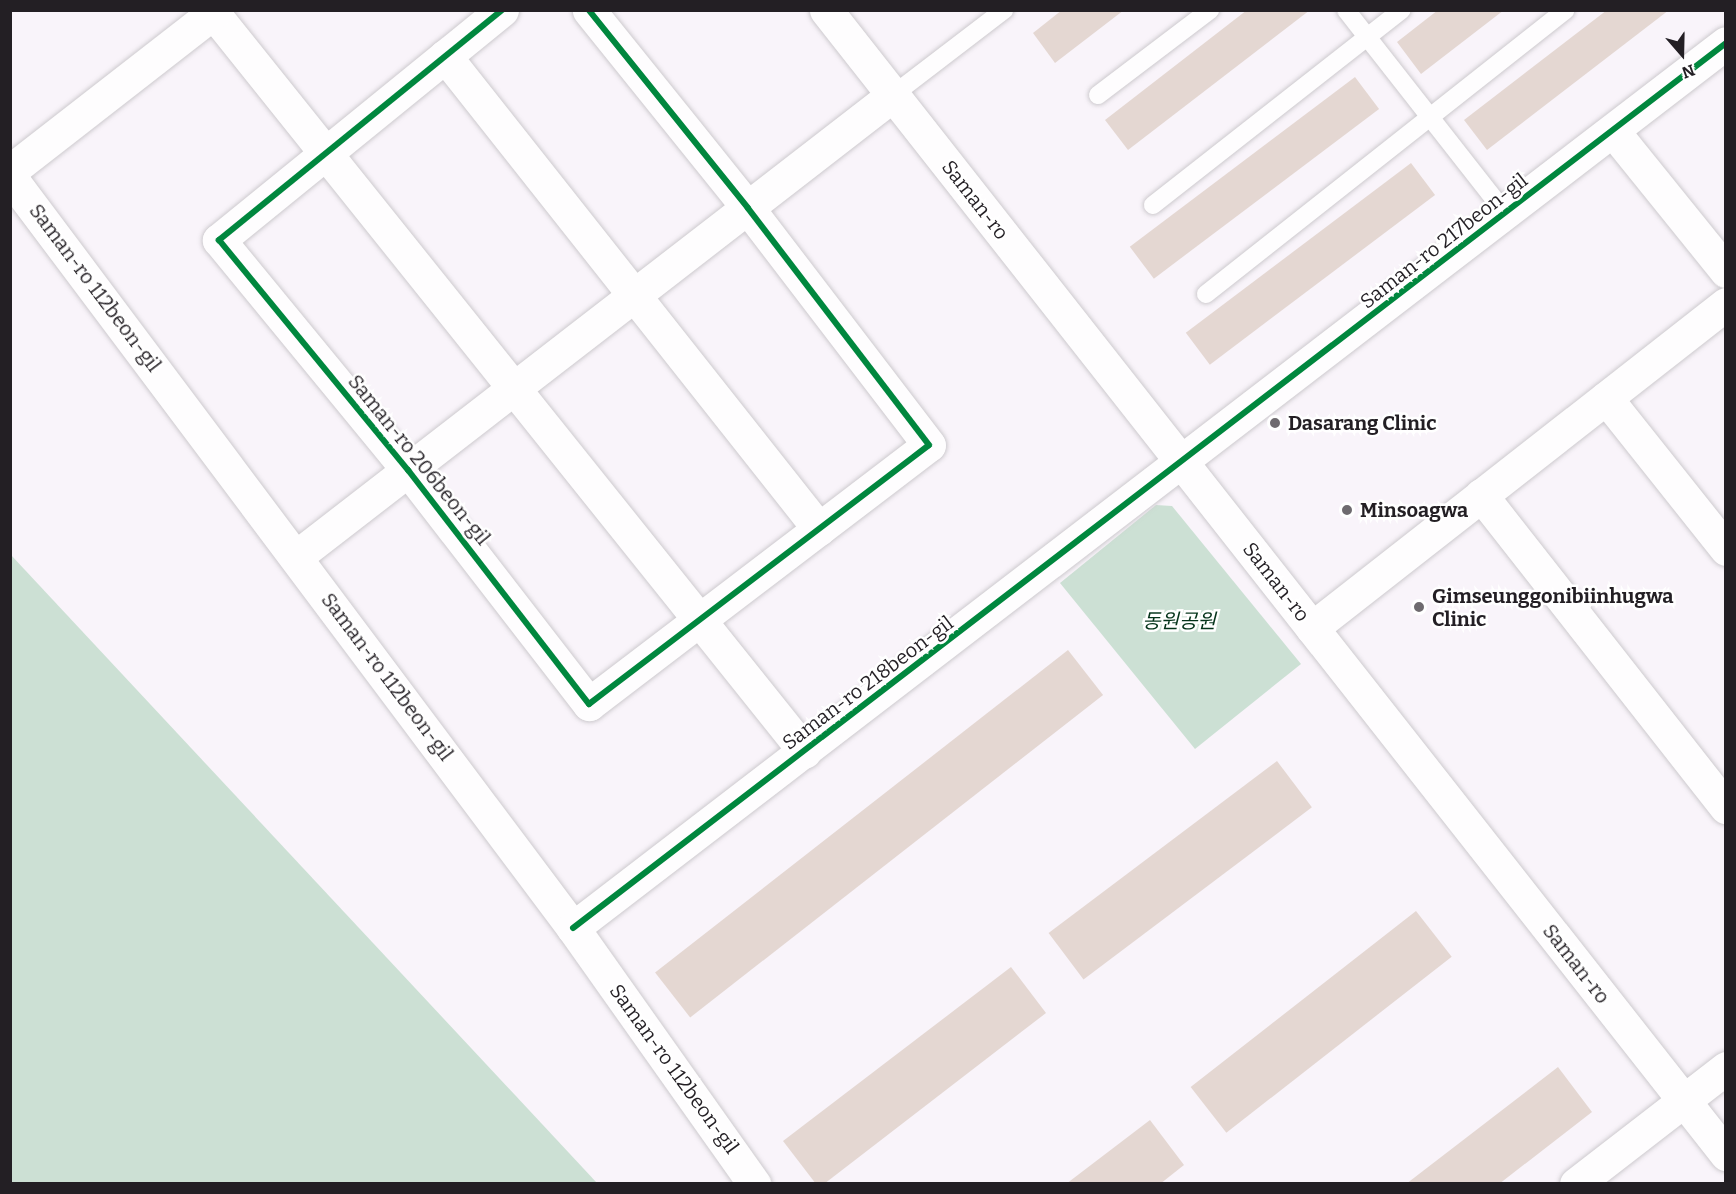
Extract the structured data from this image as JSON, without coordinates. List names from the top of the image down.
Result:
{
  "streets": {
    "street": [
      "Saman-ro",
      "Saman-ro 217beon-gil",
      "Saman-ro 112beon-gil",
      "Saman-ro 206beon-gil",
      "Saman-ro 218beon-gil"
    ]
  },
  "crossings": [
    ["Saman-ro", "Saman-ro 217beon-gil"],
    ["Saman-ro", "Saman-ro 206beon-gil"],
    ["Saman-ro", "Saman-ro 218beon-gil"],
    ["Saman-ro 217beon-gil", "Saman-ro 218beon-gil"],
    ["Saman-ro 112beon-gil", "Saman-ro 206beon-gil"],
    ["Saman-ro 112beon-gil", "Saman-ro 218beon-gil"],
    ["Saman-ro 206beon-gil", "Saman-ro 218beon-gil"]
  ],
  "parks": ["동원공원"],
  "places": ["Dasarang Clinic", "Minsoagwa", "Gimseunggonibiinhugwa Clinic"],
  "north": "bottom"
}
